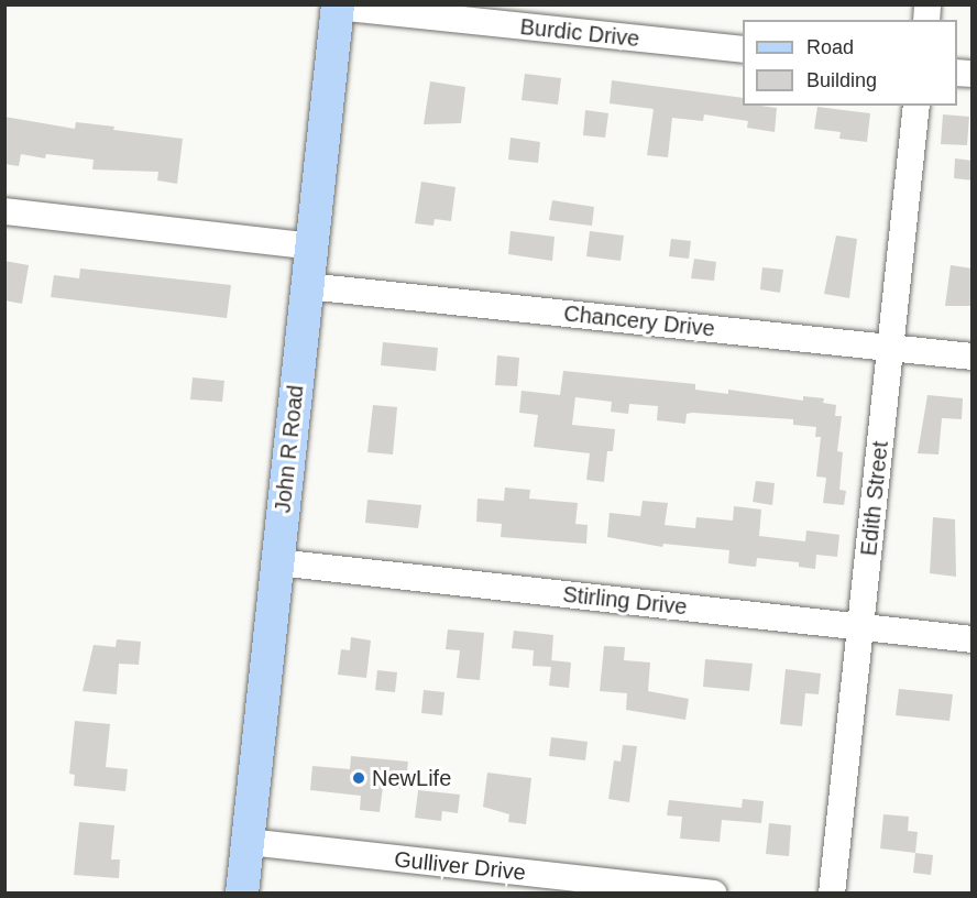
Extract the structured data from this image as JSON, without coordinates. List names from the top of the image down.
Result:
{
  "streets": {
    "main road": ["John R Road"],
    "street": [
      "Burdic Drive",
      "Chancery Drive",
      "Edith Street",
      "Stirling Drive",
      "Gulliver Drive"
    ]
  },
  "crossings": [
    ["Burdic Drive", "John R Road"],
    ["Chancery Drive", "John R Road"],
    ["Chancery Drive", "Edith Street"],
    ["John R Road", "Stirling Drive"],
    ["John R Road", "Gulliver Drive"],
    ["Edith Street", "Stirling Drive"]
  ],
  "places": ["NewLife"],
  "legend": ["Road", "Building"]
}
